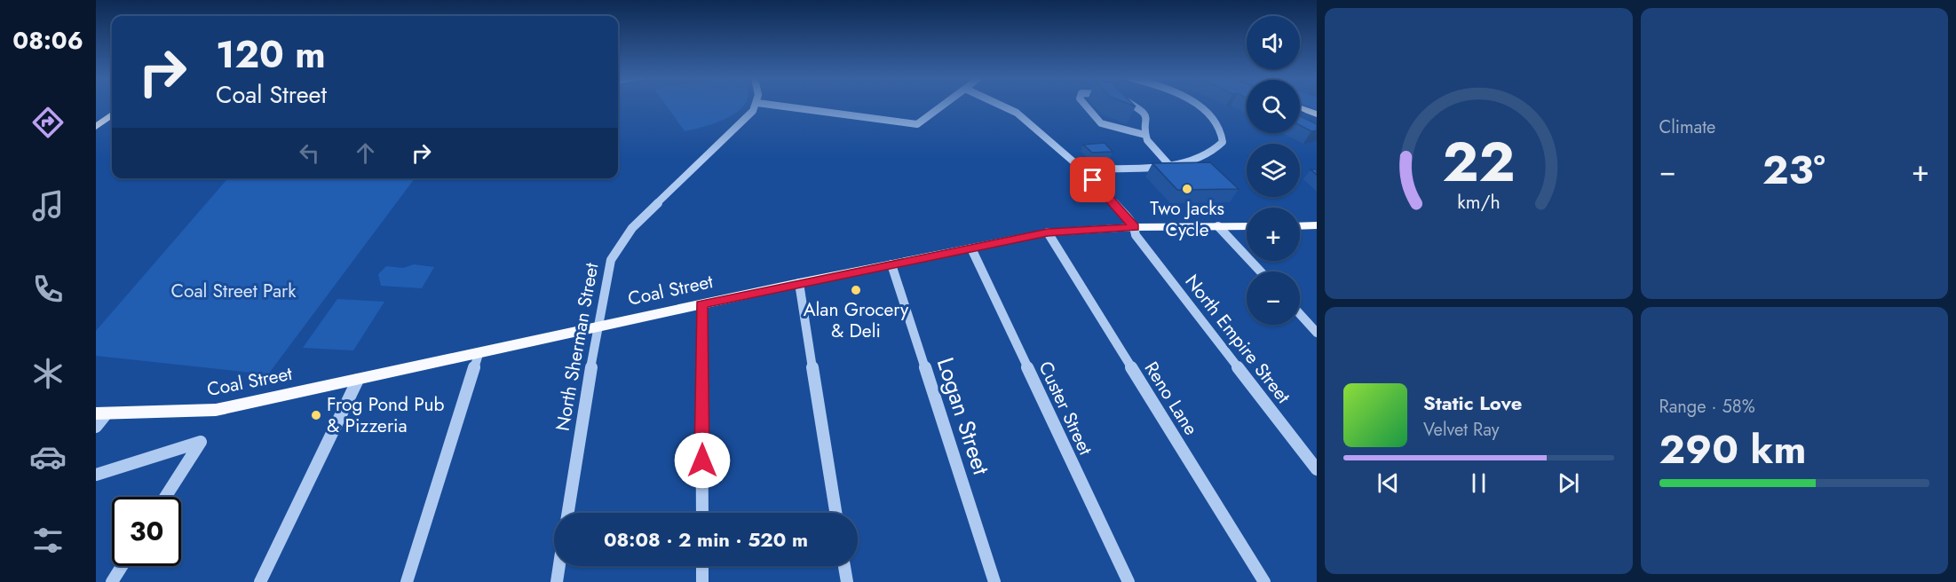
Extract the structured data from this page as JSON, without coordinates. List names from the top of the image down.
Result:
{
  "streets": {
    "main road": ["Coal Street"],
    "street": [
      "North Empire Street",
      "North Sherman Street",
      "Reno Lane",
      "Custer Street",
      "Logan Street"
    ]
  },
  "crossings": [
    ["Coal Street", "North Empire Street"],
    ["Coal Street", "North Sherman Street"],
    ["Coal Street", "Reno Lane"],
    ["Coal Street", "Custer Street"],
    ["Coal Street", "Logan Street"]
  ],
  "parks": ["Coal Street Park"],
  "places": ["Two Jacks Cycle", "Alan Grocery & Deli", "Frog Pond Pub & Pizzeria"],
  "page": {
    "tabs": "08:06",
    "tile": [
      "Climate",
      ["Range · 58%", "290 km"]
    ],
    "map_buttons": ["+", "−"],
    "turn": ["120 m", "Coal Street"],
    "heat": ["−", "23°", "+"],
    "song": ["Static Love", "Velvet Ray"],
    "limit": "30",
    "trip": "08:08 · 2 min · 520 m",
    "gauge": ["22", "km/h"]
  }
}
